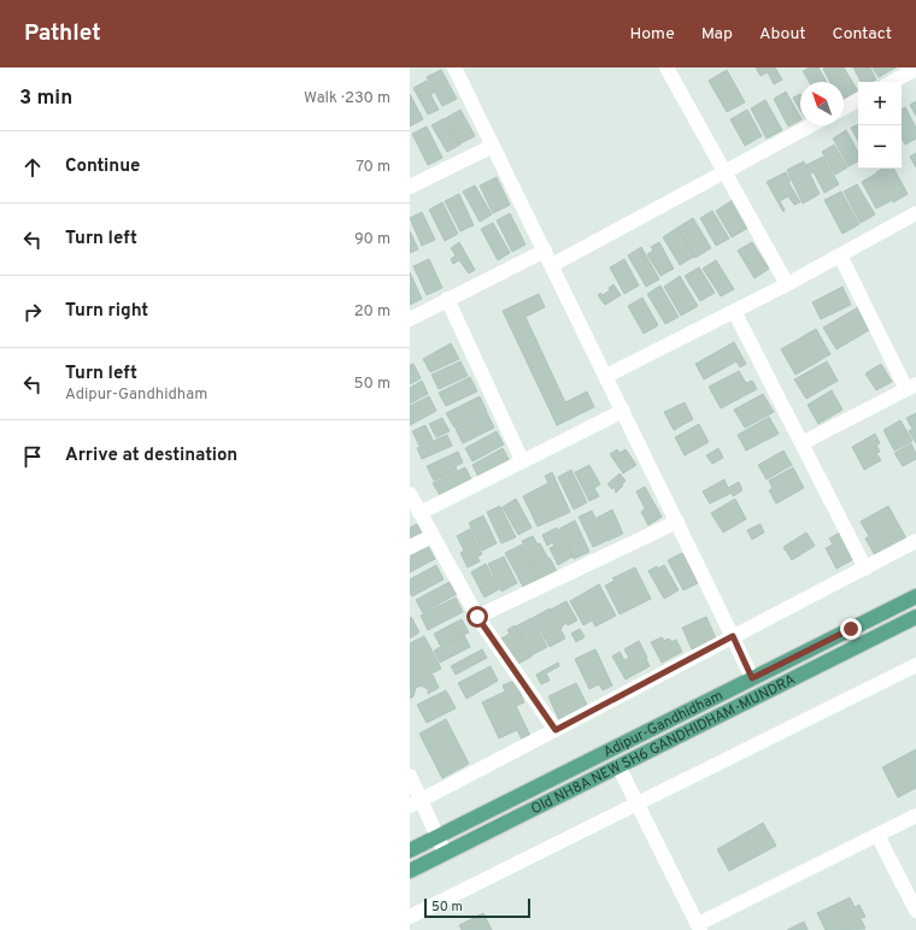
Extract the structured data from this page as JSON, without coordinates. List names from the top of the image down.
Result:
{
  "streets": {
    "main road": ["Adipur-Gandhidham", "Old NH8A NEW SH6 GANDHIDHAM-MUNDRA"]
  },
  "scale_bar": "50 m",
  "north": "top left",
  "page": {
    "header": "Pathlet",
    "nav": [
      "Home",
      "Map",
      "About",
      "Contact"
    ],
    "heading": ["3 min", "Walk · 230 m"],
    "map_buttons": ["+", "−"],
    "list": [
      ["Continue", "70 m"],
      ["Turn left", "90 m"],
      ["Turn right", "20 m"],
      ["Turn left", "Adipur-Gandhidham", "50 m"],
      "Arrive at destination"
    ],
    "scale": "50 m"
  }
}
